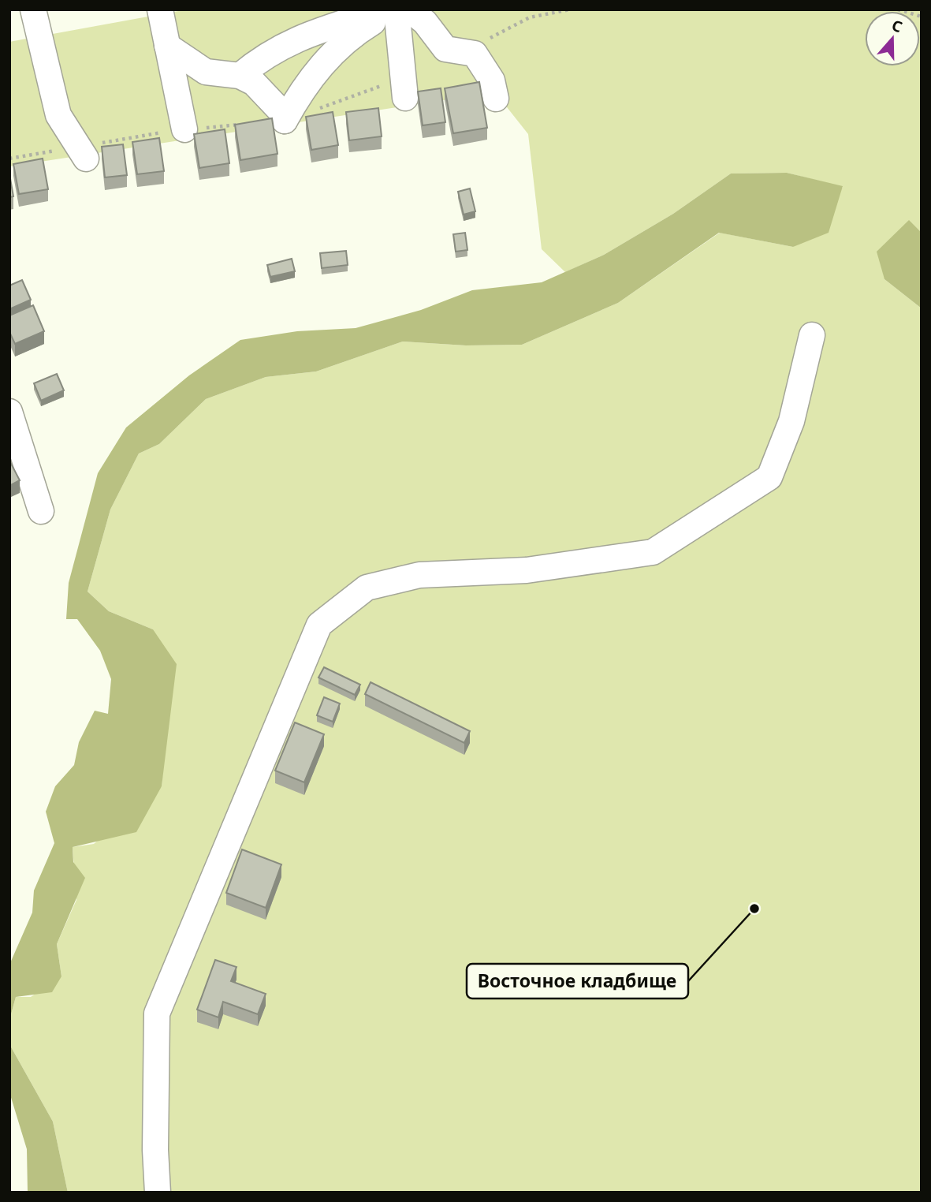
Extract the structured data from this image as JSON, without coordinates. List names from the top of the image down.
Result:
{
  "places": ["Восточное кладбище"],
  "north": "top"
}
